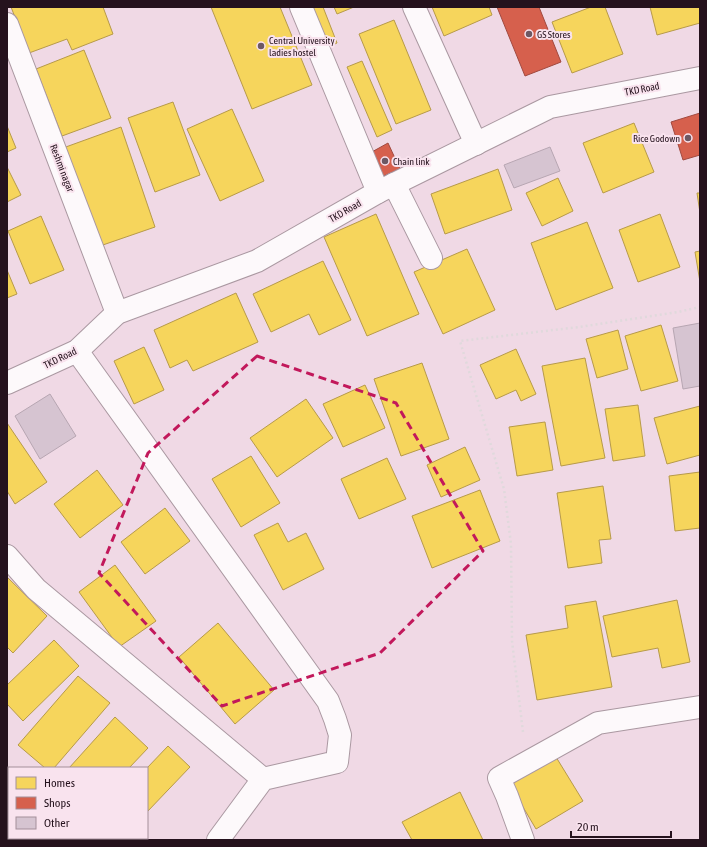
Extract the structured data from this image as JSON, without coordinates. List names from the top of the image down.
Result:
{
  "streets": {
    "street": ["TKD Road", "Reshmi nagar"]
  },
  "crossings": [
    ["TKD Road", "Reshmi nagar"]
  ],
  "places": [
    "GS Stores",
    "Central University ladies hostel",
    "Rice Godown",
    "Chain link"
  ],
  "legend": ["Homes", "Shops", "Other"],
  "scale_bar": "20 m"
}
